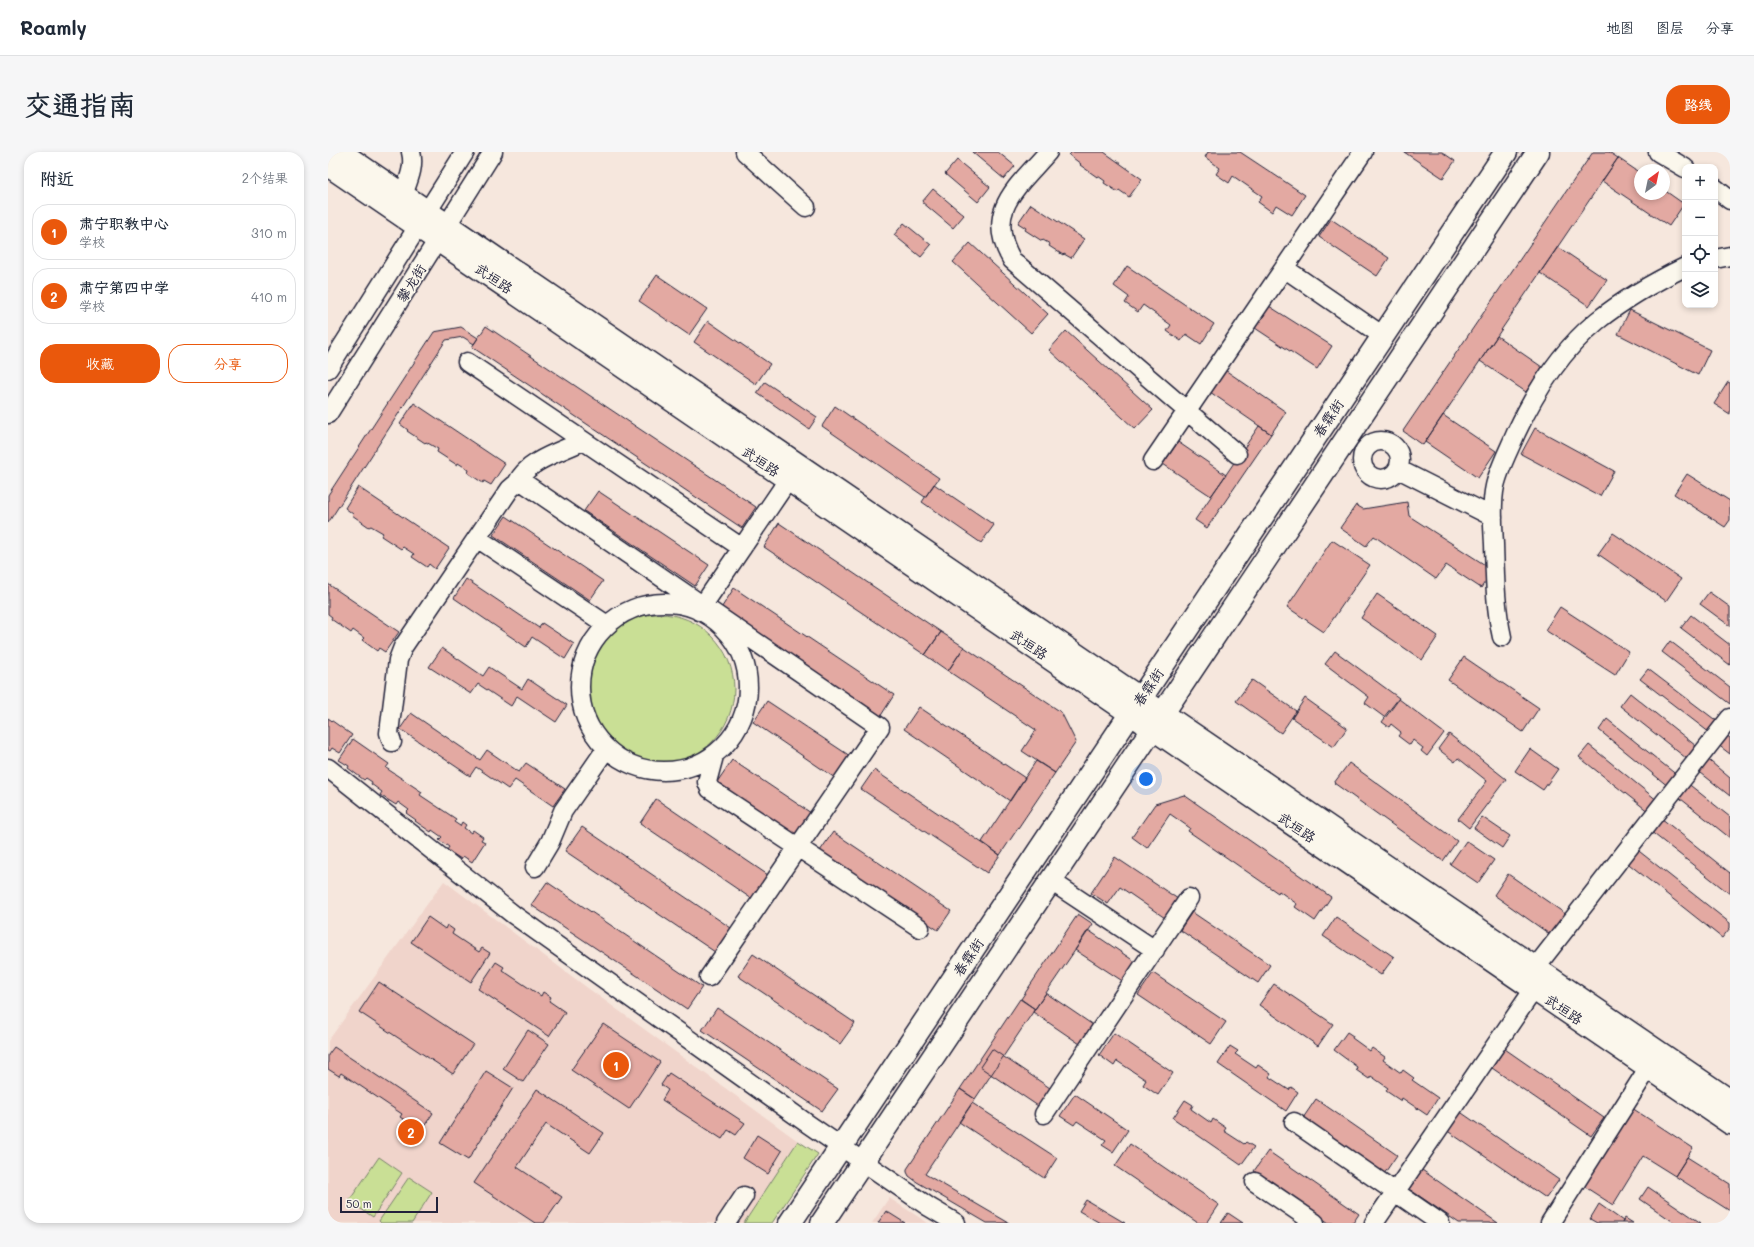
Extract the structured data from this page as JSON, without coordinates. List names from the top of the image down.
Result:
{
  "streets": {
    "main road": ["武垣路", "春霖街"],
    "street": ["攀龙街"]
  },
  "crossings": [
    ["武垣路", "攀龙街"],
    ["武垣路", "春霖街"]
  ],
  "scale_bar": "50 m",
  "north": "top right",
  "page": {
    "header": "Roamly",
    "nav": ["地图", "图层", "分享"],
    "buttons": [
      "路线",
      ["收藏", "分享"]
    ],
    "title": "交通指南",
    "heading": ["附近", "2个结果"],
    "map_buttons": ["+", "−"],
    "list": [
      {
        "mark": "1",
        "name": "肃宁职教中心",
        "note": "学校",
        "value": "310 m"
      },
      {
        "mark": "2",
        "name": "肃宁第四中学",
        "note": "学校",
        "value": "410 m"
      }
    ],
    "pins": ["1", "2"],
    "scale": "50 m"
  }
}
